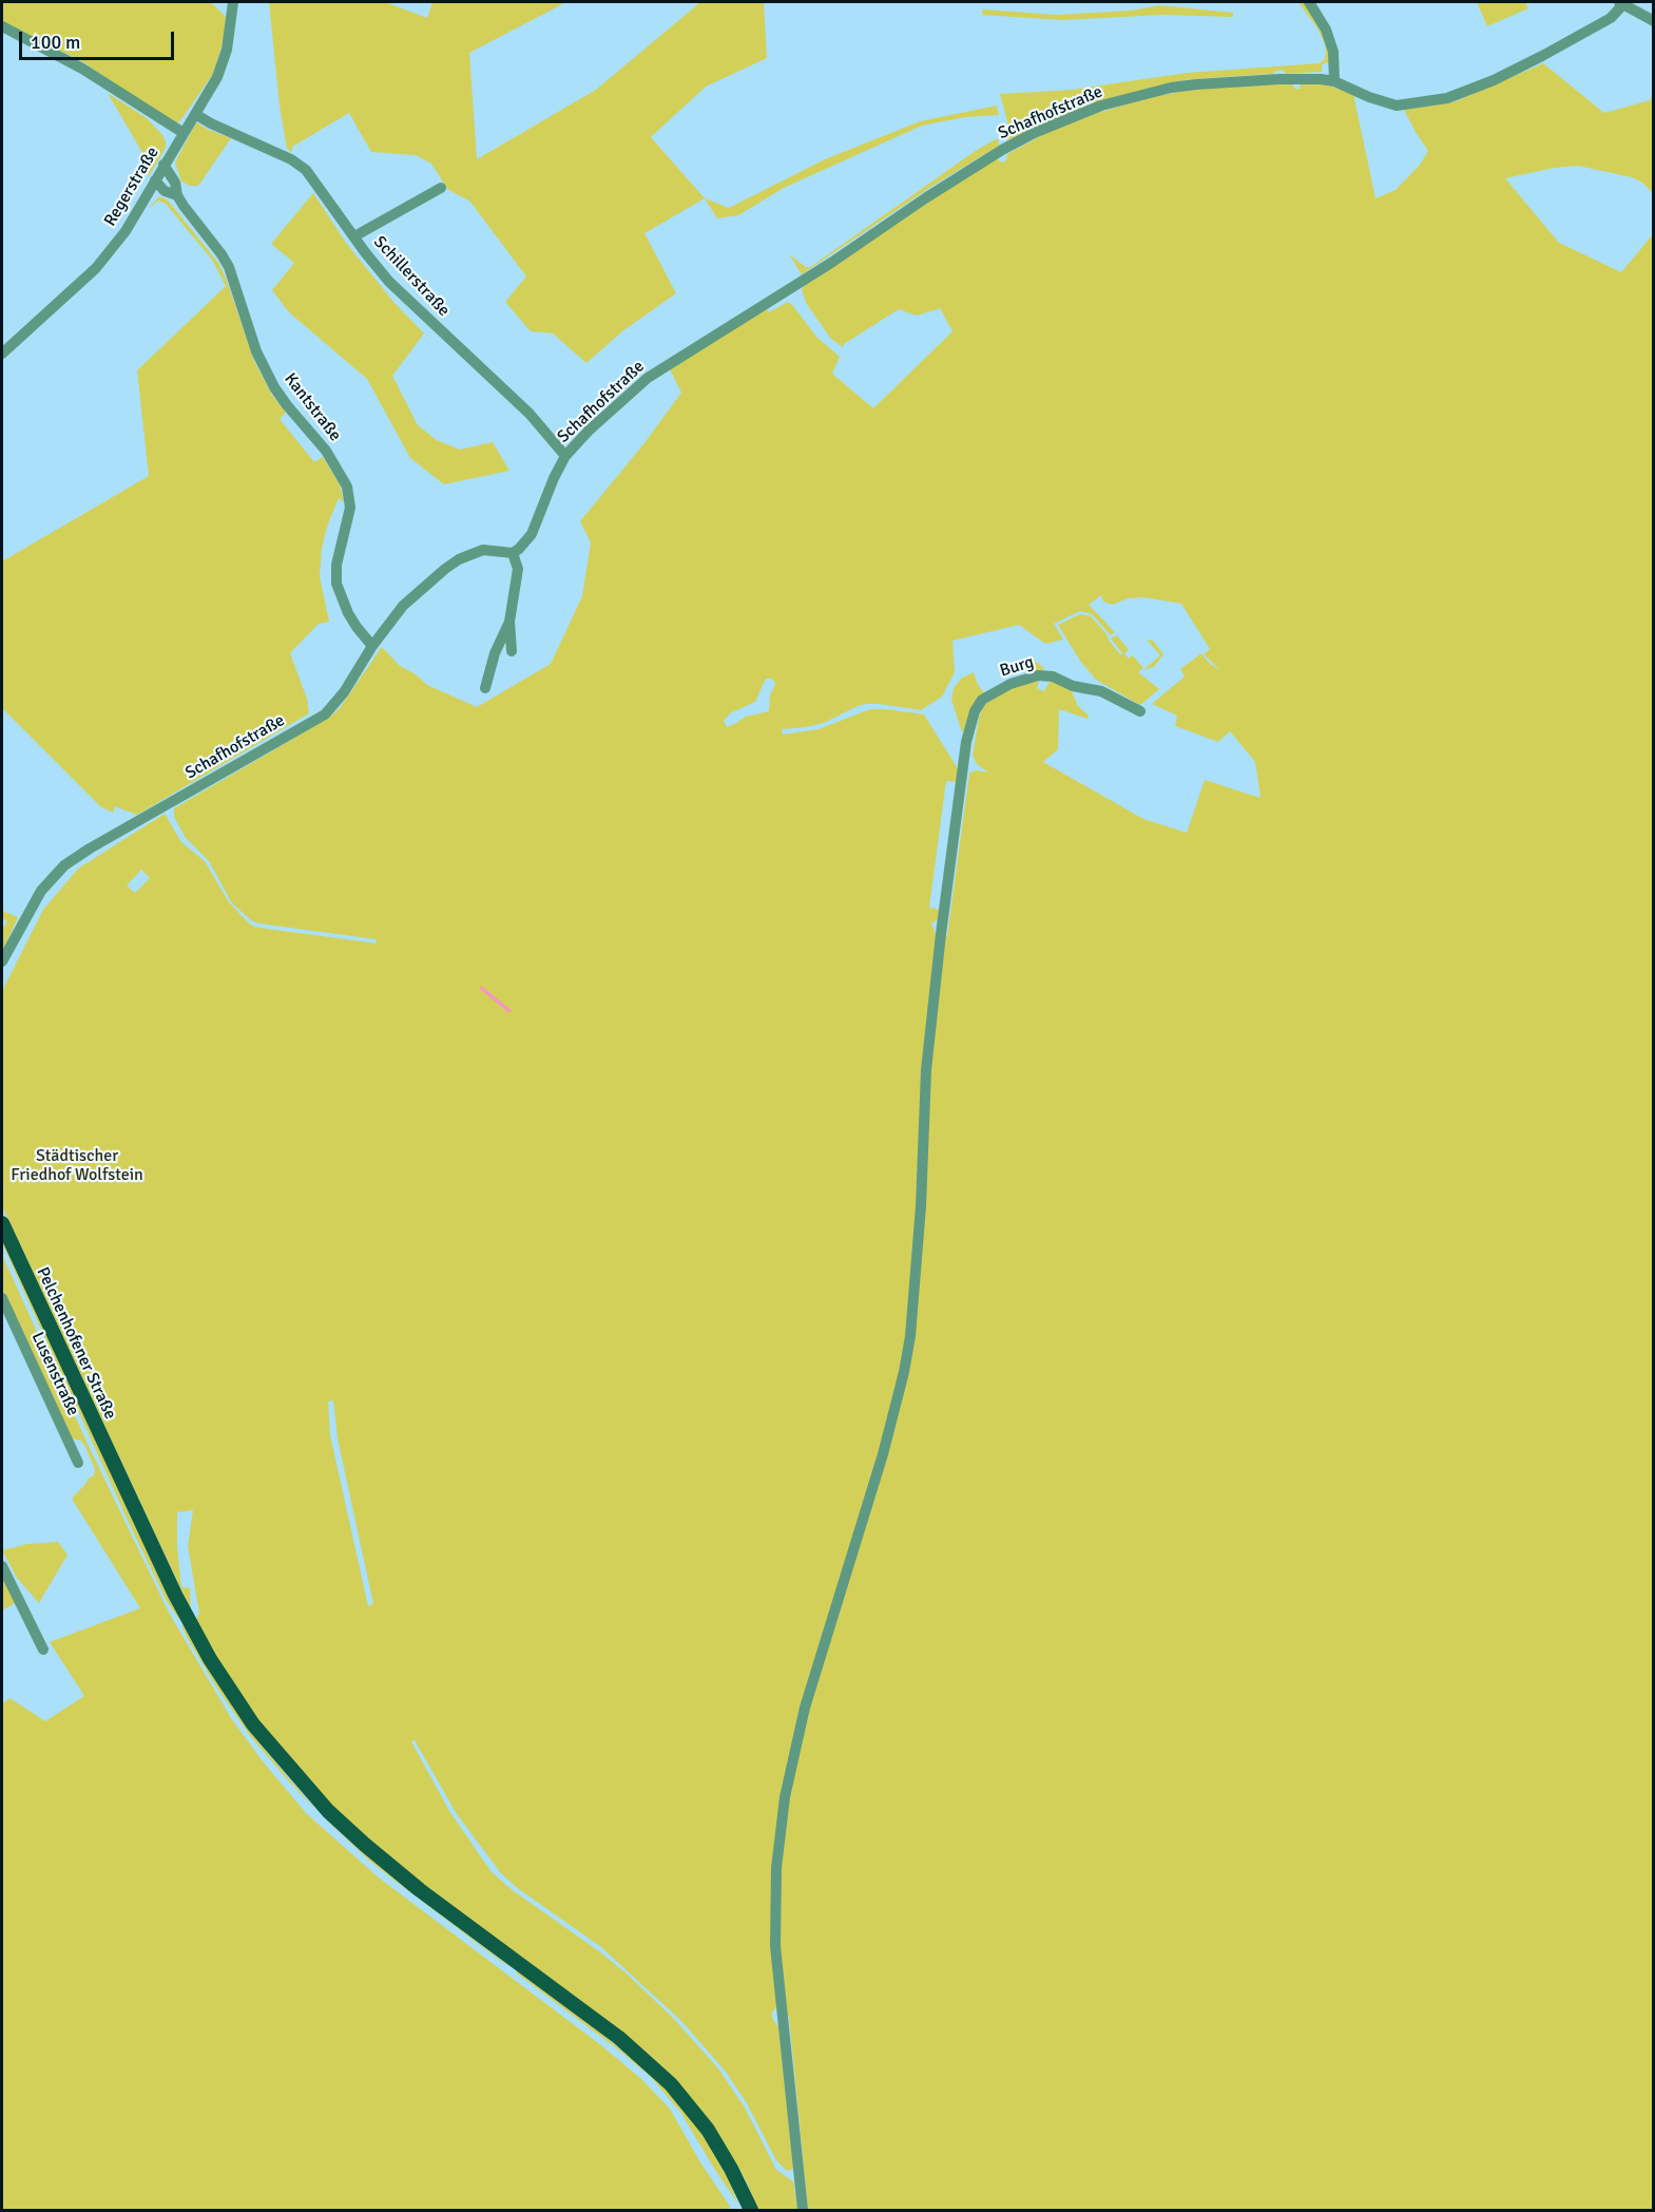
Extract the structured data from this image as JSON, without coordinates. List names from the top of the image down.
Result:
{
  "streets": {
    "main road": ["Pelchenhofener Straße"],
    "street": [
      "Schafhofstraße",
      "Regerstraße",
      "Schillerstraße",
      "Kantstraße",
      "Burg",
      "Lusenstraße"
    ]
  },
  "crossings": [
    ["Schafhofstraße", "Schillerstraße"],
    ["Schafhofstraße", "Kantstraße"],
    ["Regerstraße", "Schillerstraße"],
    ["Regerstraße", "Kantstraße"]
  ],
  "parks": ["Städtischer Friedhof Wolfstein"],
  "scale_bar": "100 m"
}
